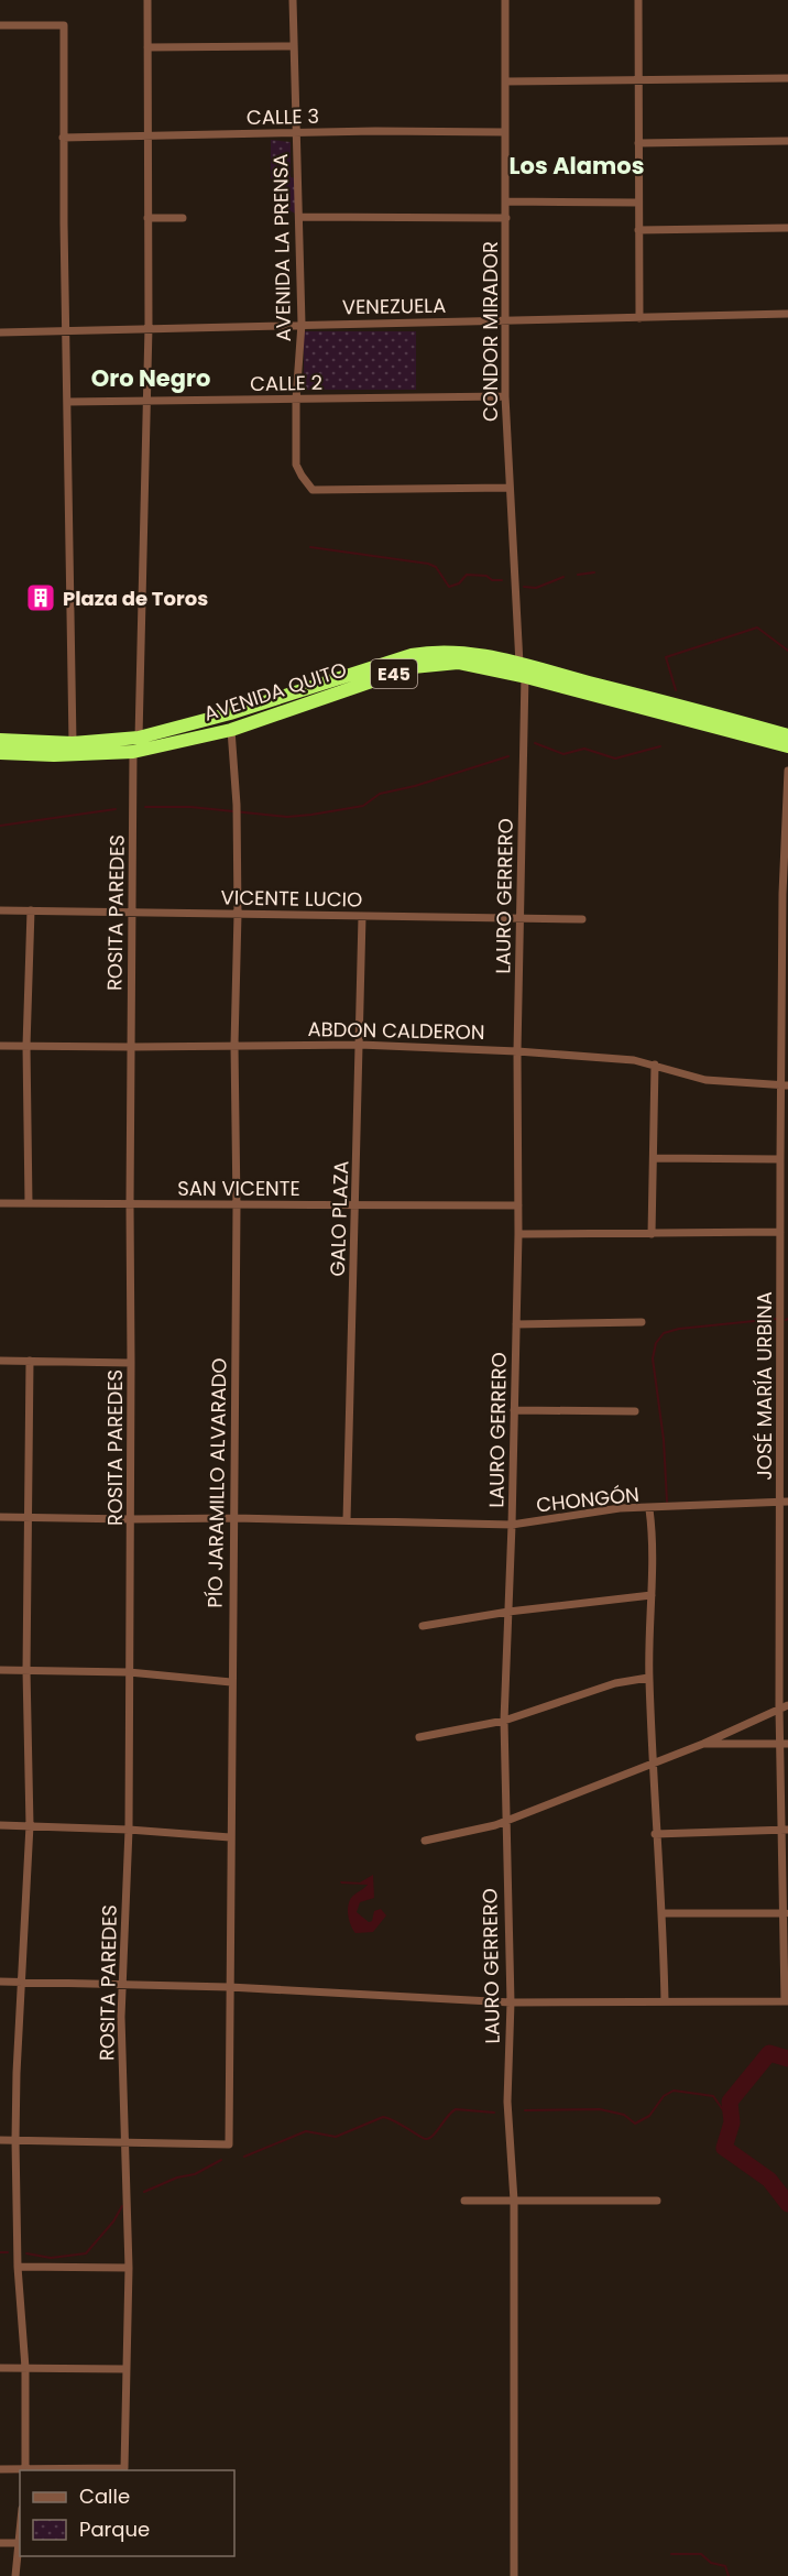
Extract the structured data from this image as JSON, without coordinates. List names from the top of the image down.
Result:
{
  "streets": {
    "highway": ["E45", "AVENIDA QUITO"],
    "street": [
      "CALLE 3",
      "AVENIDA LA PRENSA",
      "VENEZUELA",
      "CONDOR MIRADOR",
      "CALLE 2",
      "LAURO GERRERO",
      "VICENTE LUCIO",
      "ROSITA PAREDES",
      "ABDON CALDERON",
      "SAN VICENTE",
      "GALO PLAZA",
      "JOSÉ MARÍA URBINA",
      "PÍO JARAMILLO ALVARADO",
      "CHONGÓN"
    ]
  },
  "crossings": [
    ["CALLE 3", "AVENIDA LA PRENSA"],
    ["CALLE 3", "CONDOR MIRADOR"],
    ["AVENIDA LA PRENSA", "VENEZUELA"],
    ["AVENIDA LA PRENSA", "CONDOR MIRADOR"],
    ["AVENIDA LA PRENSA", "CALLE 2"],
    ["VENEZUELA", "CONDOR MIRADOR"],
    ["CONDOR MIRADOR", "CALLE 2"],
    ["CONDOR MIRADOR", "AVENIDA QUITO"],
    ["AVENIDA QUITO", "LAURO GERRERO"],
    ["AVENIDA QUITO", "ROSITA PAREDES"],
    ["AVENIDA QUITO", "PÍO JARAMILLO ALVARADO"],
    ["LAURO GERRERO", "VICENTE LUCIO"],
    ["LAURO GERRERO", "ABDON CALDERON"],
    ["LAURO GERRERO", "SAN VICENTE"],
    ["LAURO GERRERO", "CHONGÓN"],
    ["VICENTE LUCIO", "ROSITA PAREDES"],
    ["VICENTE LUCIO", "GALO PLAZA"],
    ["VICENTE LUCIO", "PÍO JARAMILLO ALVARADO"],
    ["ROSITA PAREDES", "ABDON CALDERON"],
    ["ROSITA PAREDES", "SAN VICENTE"],
    ["ROSITA PAREDES", "PÍO JARAMILLO ALVARADO"],
    ["ROSITA PAREDES", "CHONGÓN"],
    ["ABDON CALDERON", "GALO PLAZA"],
    ["ABDON CALDERON", "JOSÉ MARÍA URBINA"],
    ["ABDON CALDERON", "PÍO JARAMILLO ALVARADO"],
    ["SAN VICENTE", "GALO PLAZA"],
    ["SAN VICENTE", "PÍO JARAMILLO ALVARADO"],
    ["GALO PLAZA", "CHONGÓN"],
    ["JOSÉ MARÍA URBINA", "CHONGÓN"],
    ["PÍO JARAMILLO ALVARADO", "CHONGÓN"]
  ],
  "districts": ["Los Alamos", "Oro Negro"],
  "places": {
    "building": ["Plaza de Toros"]
  },
  "legend": ["Calle", "Parque"]
}
